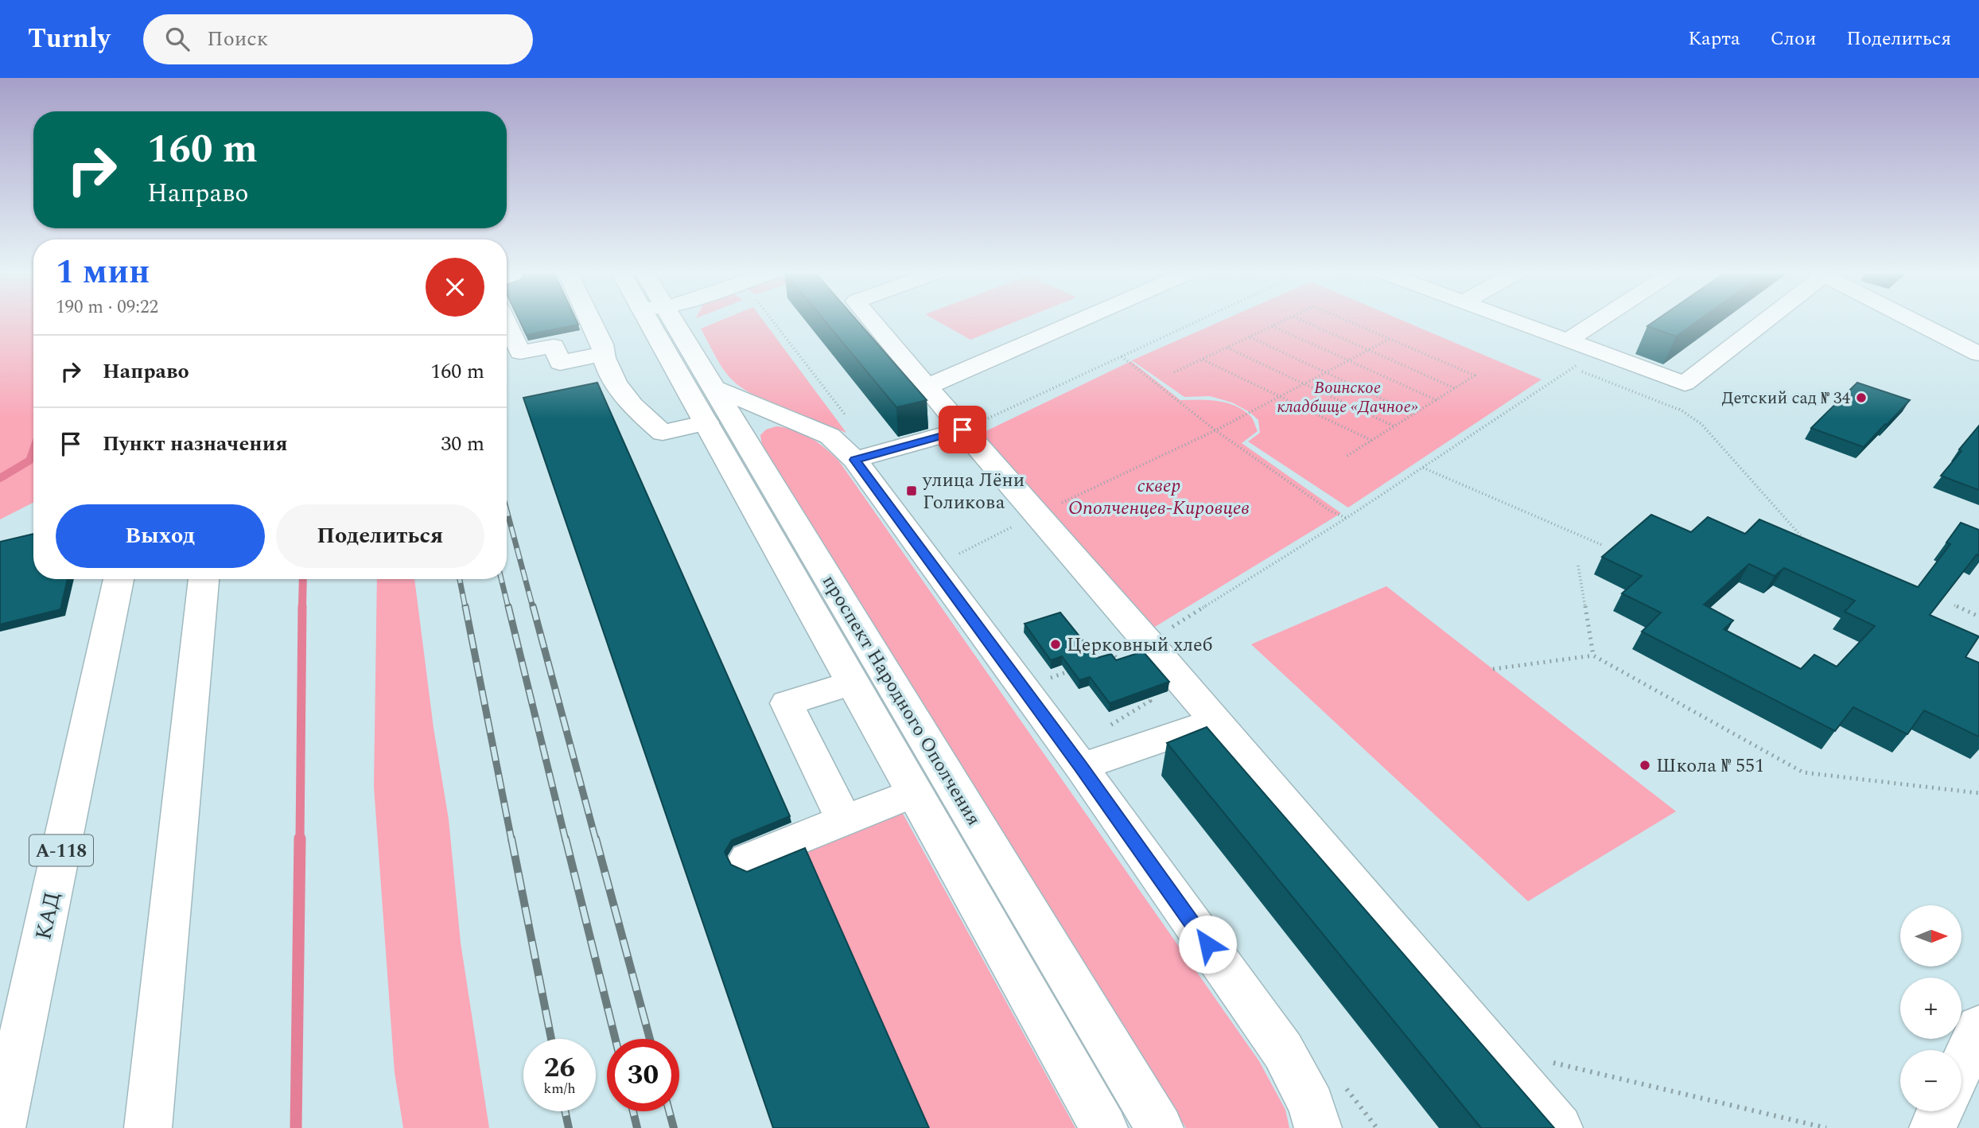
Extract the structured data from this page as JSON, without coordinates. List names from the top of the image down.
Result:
{
  "streets": {
    "main road": ["проспект Народного Ополчения", "А-118", "КАД"]
  },
  "parks": ["Воинское кладбище «Дачное»", "сквер Ополченцев-Кировцев"],
  "places": {
    "other": ["Детский сад № 34", "Церковный хлеб", "Школа № 551"],
    "transit": ["улица Лёни Голикова"]
  },
  "north": "right",
  "page": {
    "header": "Turnly",
    "search": "Поиск",
    "nav": ["Карта", "Слои", "Поделиться"],
    "turn": ["160 m", "Направо"],
    "heading": ["1 мин", "190 m · 09:22"],
    "list": [
      {
        "name": "Направо",
        "value": "160 m"
      },
      {
        "name": "Пункт назначения",
        "value": "30 m"
      }
    ],
    "buttons": ["Выход", "Поделиться"],
    "map_buttons": ["+", "−"],
    "speed": "26 km/h",
    "limit": "30"
  }
}
